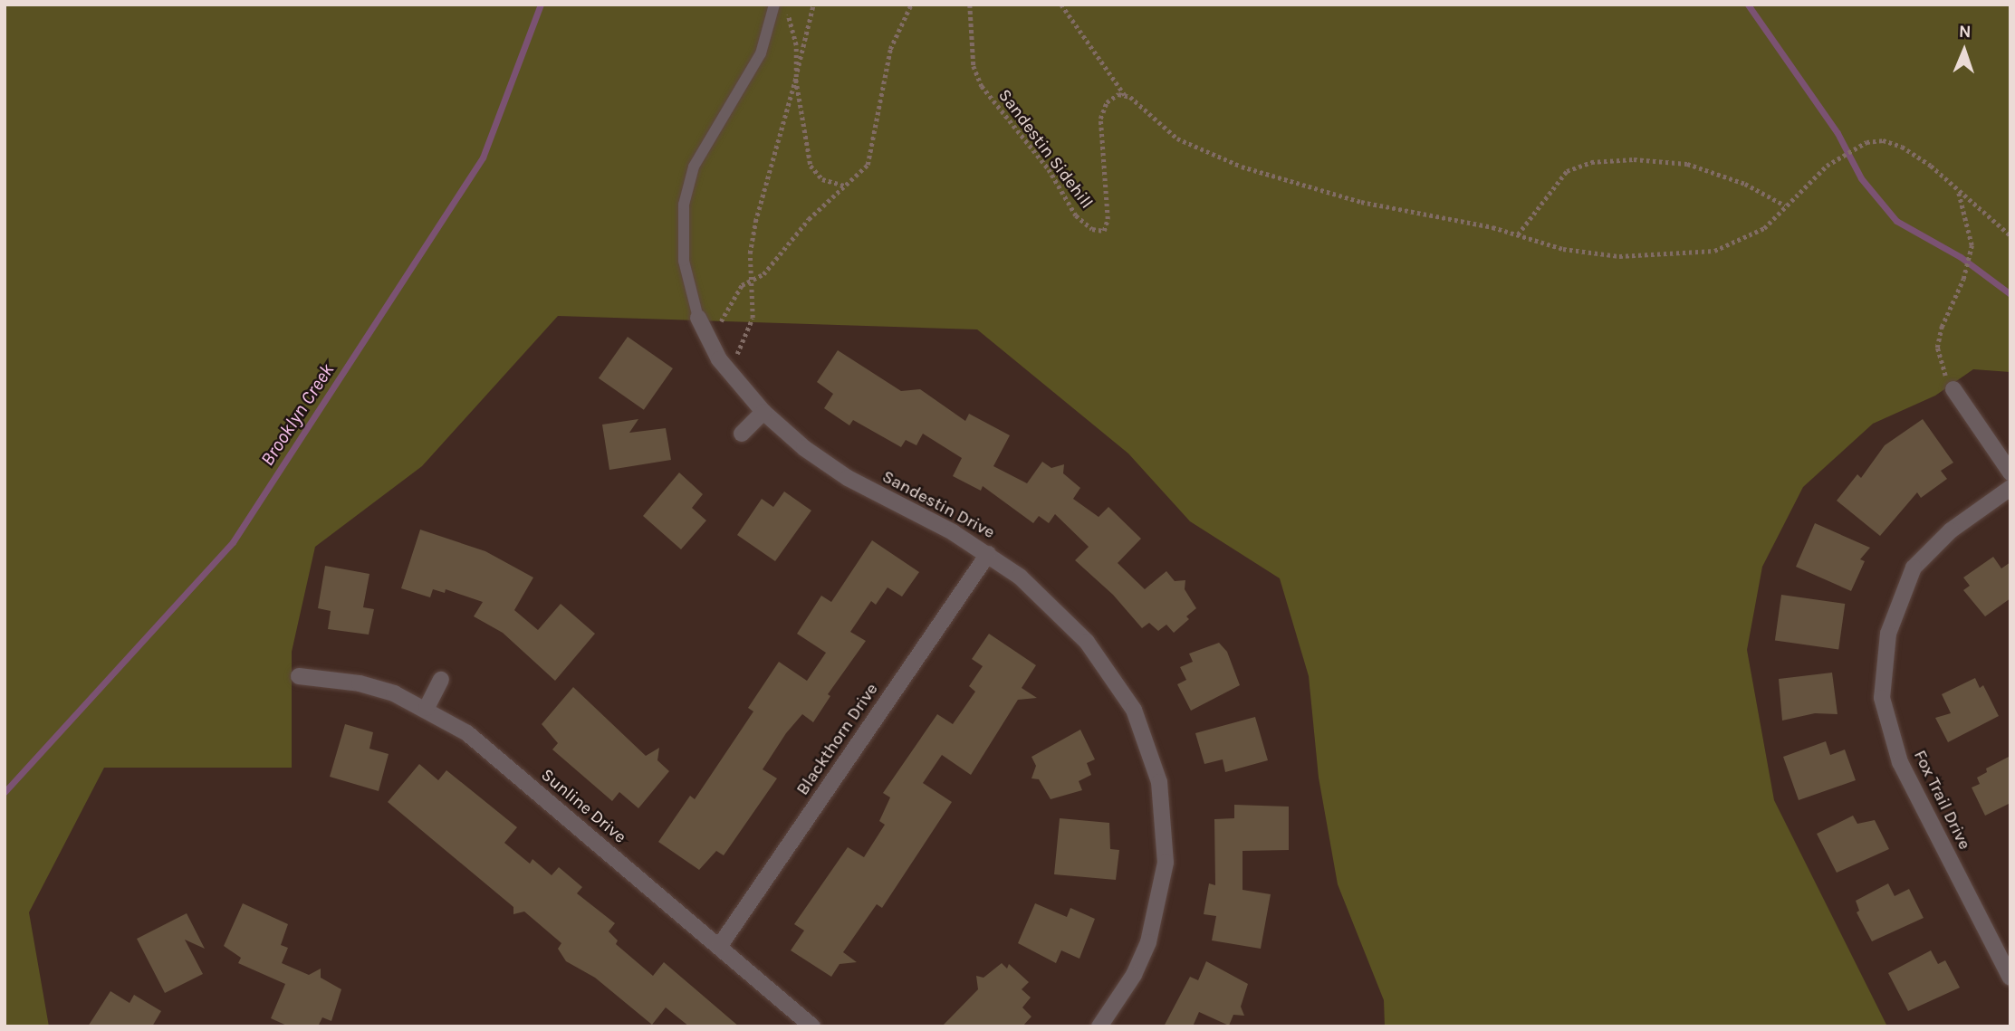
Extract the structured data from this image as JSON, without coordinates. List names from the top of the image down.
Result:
{
  "streets": {
    "street": [
      "Sandestin Drive",
      "Blackthorn Drive",
      "Fox Trail Drive",
      "Sunline Drive"
    ],
    "path": ["Sandestin Sidehill"]
  },
  "crossings": [
    ["Sandestin Drive", "Blackthorn Drive"],
    ["Blackthorn Drive", "Sunline Drive"]
  ],
  "water": ["Brooklyn Creek"],
  "north": "top"
}
